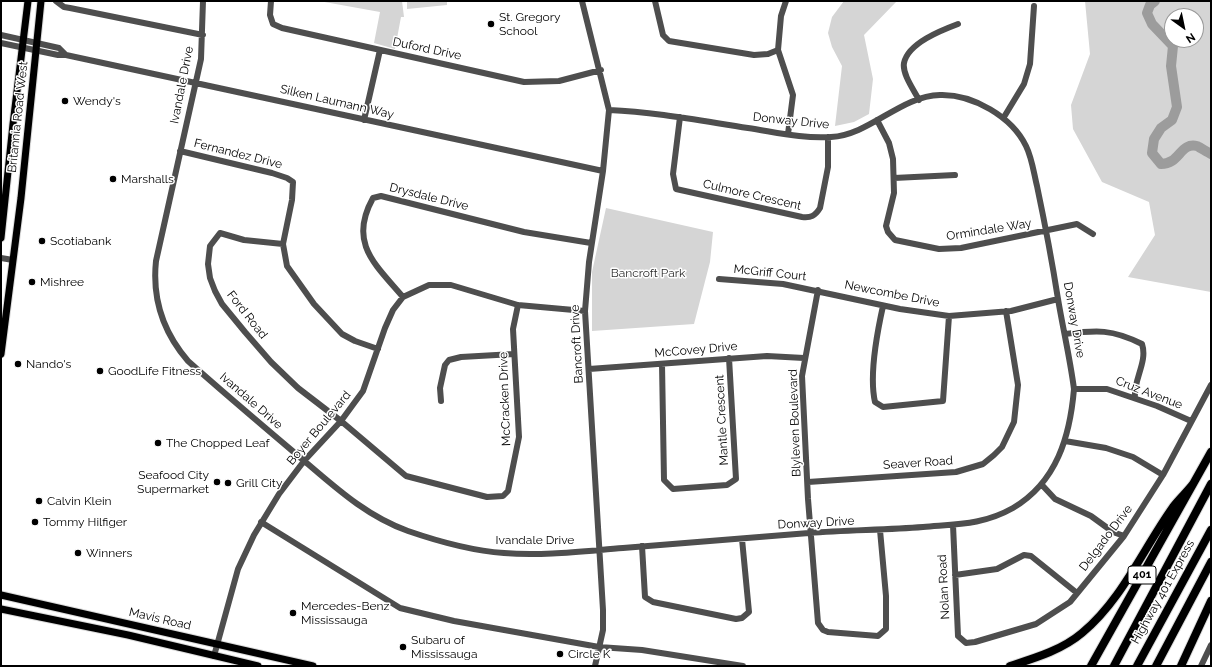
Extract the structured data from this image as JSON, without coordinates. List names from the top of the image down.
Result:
{
  "streets": {
    "highway": ["401", "Highway 401 Express"],
    "main road": ["Britannia Road West", "Mavis Road"],
    "street": [
      "Duford Drive",
      "Ivandale Drive",
      "Silken Laumann Way",
      "Donway Drive",
      "Fernandez Drive",
      "Culmore Crescent",
      "Drysdale Drive",
      "Ormindale Way",
      "McGriff Court",
      "Newcombe Drive",
      "Ford Road",
      "Bancroft Drive",
      "McCovey Drive",
      "Cruz Avenue",
      "McCracken Drive",
      "Mantle Crescent",
      "Blyleven Boulevard",
      "Boyer Boulevard",
      "Seaver Road",
      "Delgado Drive",
      "Nolan Road"
    ]
  },
  "crossings": [
    ["Duford Drive", "Bancroft Drive"],
    ["Ivandale Drive", "Silken Laumann Way"],
    ["Ivandale Drive", "Donway Drive"],
    ["Ivandale Drive", "Fernandez Drive"],
    ["Ivandale Drive", "Bancroft Drive"],
    ["Ivandale Drive", "Boyer Boulevard"],
    ["Silken Laumann Way", "Britannia Road West"],
    ["Silken Laumann Way", "Bancroft Drive"],
    ["Donway Drive", "Culmore Crescent"],
    ["Donway Drive", "Ormindale Way"],
    ["Donway Drive", "Newcombe Drive"],
    ["Donway Drive", "Bancroft Drive"],
    ["Donway Drive", "Cruz Avenue"],
    ["Donway Drive", "Blyleven Boulevard"],
    ["Donway Drive", "Nolan Road"],
    ["Fernandez Drive", "Ford Road"],
    ["Fernandez Drive", "Boyer Boulevard"],
    ["Drysdale Drive", "Bancroft Drive"],
    ["Drysdale Drive", "Boyer Boulevard"],
    ["McGriff Court", "Newcombe Drive"],
    ["McGriff Court", "Blyleven Boulevard"],
    ["Newcombe Drive", "Blyleven Boulevard"],
    ["Newcombe Drive", "Seaver Road"],
    ["Ford Road", "McCracken Drive"],
    ["Ford Road", "Boyer Boulevard"],
    ["Bancroft Drive", "McCovey Drive"],
    ["McCovey Drive", "Mantle Crescent"],
    ["McCovey Drive", "Blyleven Boulevard"],
    ["Cruz Avenue", "Delgado Drive"],
    ["McCracken Drive", "Boyer Boulevard"],
    ["Blyleven Boulevard", "Seaver Road"],
    ["Boyer Boulevard", "Mavis Road"],
    ["Delgado Drive", "Nolan Road"]
  ],
  "parks": ["Bancroft Park"],
  "places": [
    "St. Gregory School",
    "Wendy's",
    "Marshalls",
    "Scotiabank",
    "Mishree",
    "Nando's",
    "GoodLife Fitness",
    "The Chopped Leaf",
    "Seafood City Supermarket",
    "Grill City",
    "Calvin Klein",
    "Tommy Hilfiger",
    "Winners",
    "Mercedes-Benz Mississauga",
    "Subaru of Mississauga",
    "Circle K"
  ],
  "north": "bottom right"
}
